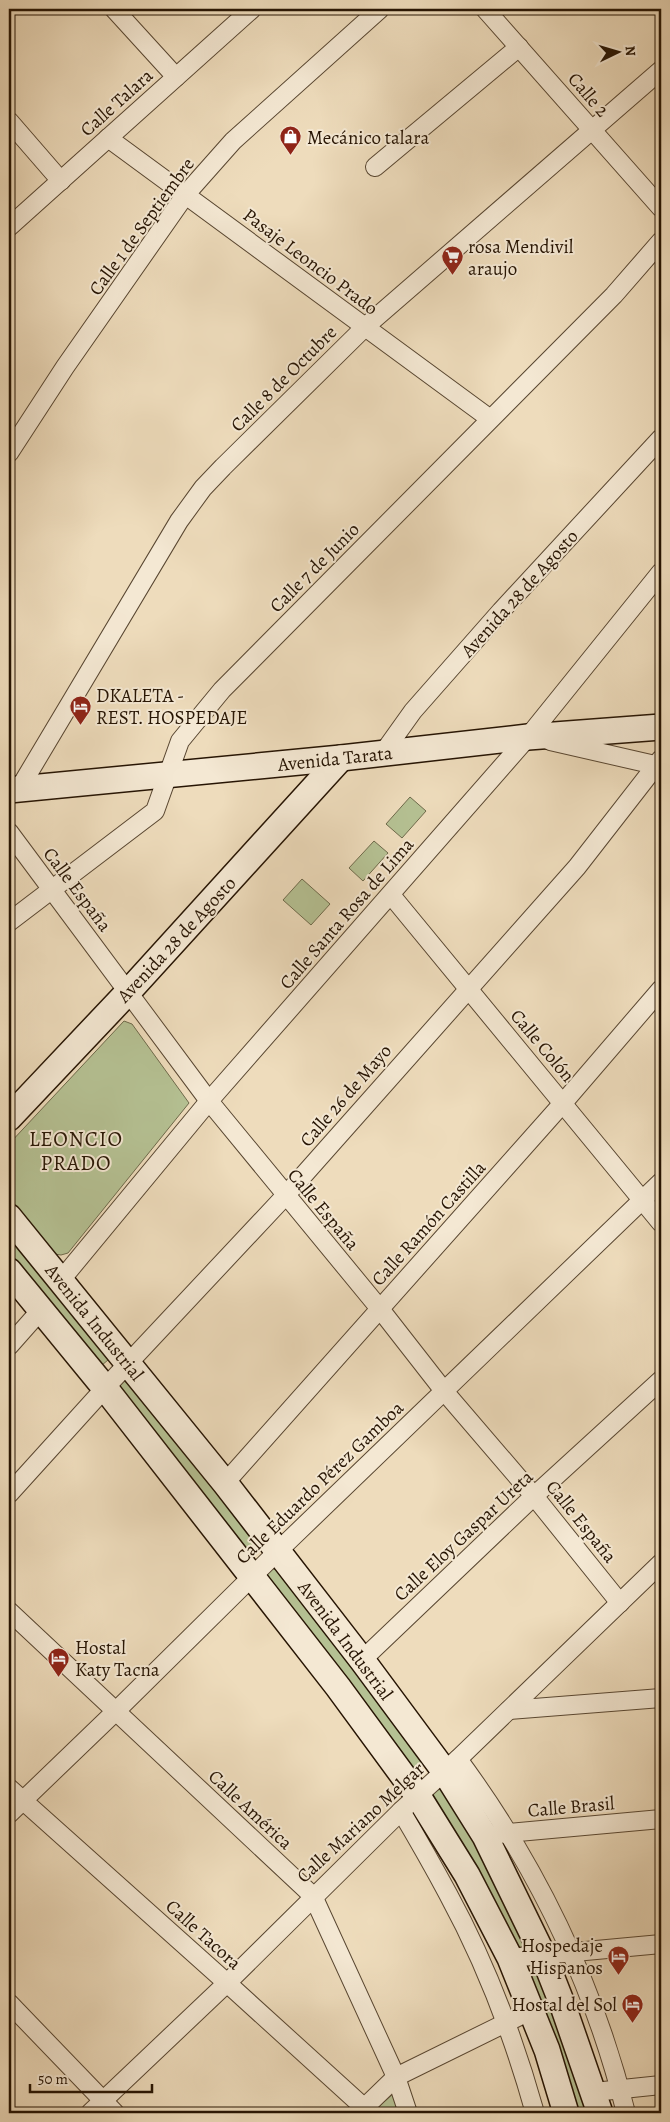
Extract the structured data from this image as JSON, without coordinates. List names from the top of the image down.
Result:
{
  "streets": {
    "main road": ["Avenida 28 de Agosto", "Avenida Tarata", "Avenida Industrial"],
    "street": [
      "Calle 2",
      "Calle Talara",
      "Calle 1 de Septiembre",
      "Pasaje Leoncio Prado",
      "Calle 8 de Octubre",
      "Calle 7 de Junio",
      "Calle España",
      "Calle Santa Rosa de Lima",
      "Calle Colón",
      "Calle 26 de Mayo",
      "Calle Ramón Castilla",
      "Calle Eduardo Pérez Gamboa",
      "Calle Eloy Gaspar Ureta",
      "Calle Brasil",
      "Calle América",
      "Calle Mariano Melgar",
      "Calle Tacora"
    ]
  },
  "crossings": [
    ["Calle 2", "Calle 8 de Octubre"],
    ["Calle Talara", "Pasaje Leoncio Prado"],
    ["Calle 1 de Septiembre", "Pasaje Leoncio Prado"],
    ["Pasaje Leoncio Prado", "Calle 8 de Octubre"],
    ["Pasaje Leoncio Prado", "Calle 7 de Junio"],
    ["Calle 8 de Octubre", "Avenida Tarata"],
    ["Calle 7 de Junio", "Avenida Tarata"],
    ["Calle 7 de Junio", "Calle España"],
    ["Avenida 28 de Agosto", "Avenida Tarata"],
    ["Avenida 28 de Agosto", "Calle España"],
    ["Avenida Tarata", "Calle Santa Rosa de Lima"],
    ["Calle España", "Calle Santa Rosa de Lima"],
    ["Calle España", "Calle 26 de Mayo"],
    ["Calle España", "Calle Ramón Castilla"],
    ["Calle España", "Calle Eduardo Pérez Gamboa"],
    ["Calle España", "Calle Eloy Gaspar Ureta"],
    ["Calle España", "Calle Mariano Melgar"],
    ["Calle Santa Rosa de Lima", "Calle Colón"],
    ["Calle Santa Rosa de Lima", "Avenida Industrial"],
    ["Calle Colón", "Calle 26 de Mayo"],
    ["Calle Colón", "Calle Ramón Castilla"],
    ["Calle Colón", "Calle Eduardo Pérez Gamboa"],
    ["Calle 26 de Mayo", "Avenida Industrial"],
    ["Calle Ramón Castilla", "Avenida Industrial"],
    ["Avenida Industrial", "Calle Eduardo Pérez Gamboa"],
    ["Avenida Industrial", "Calle Eloy Gaspar Ureta"],
    ["Avenida Industrial", "Calle Brasil"],
    ["Avenida Industrial", "Calle Mariano Melgar"],
    ["Calle Eduardo Pérez Gamboa", "Calle América"],
    ["Calle Eduardo Pérez Gamboa", "Calle Tacora"],
    ["Calle América", "Calle Mariano Melgar"],
    ["Calle Mariano Melgar", "Calle Tacora"]
  ],
  "districts": ["LEONCIO PRADO"],
  "places": {
    "shop": ["Mecánico talara"],
    "supermarket": ["rosa Mendivil araujo"],
    "hotel": [
      "DKALETA - REST. HOSPEDAJE",
      "Hostal Katy Tacna",
      "Hospedaje Hispanos",
      "Hostal del Sol"
    ]
  },
  "scale_bar": "50 m",
  "north": "right"
}
